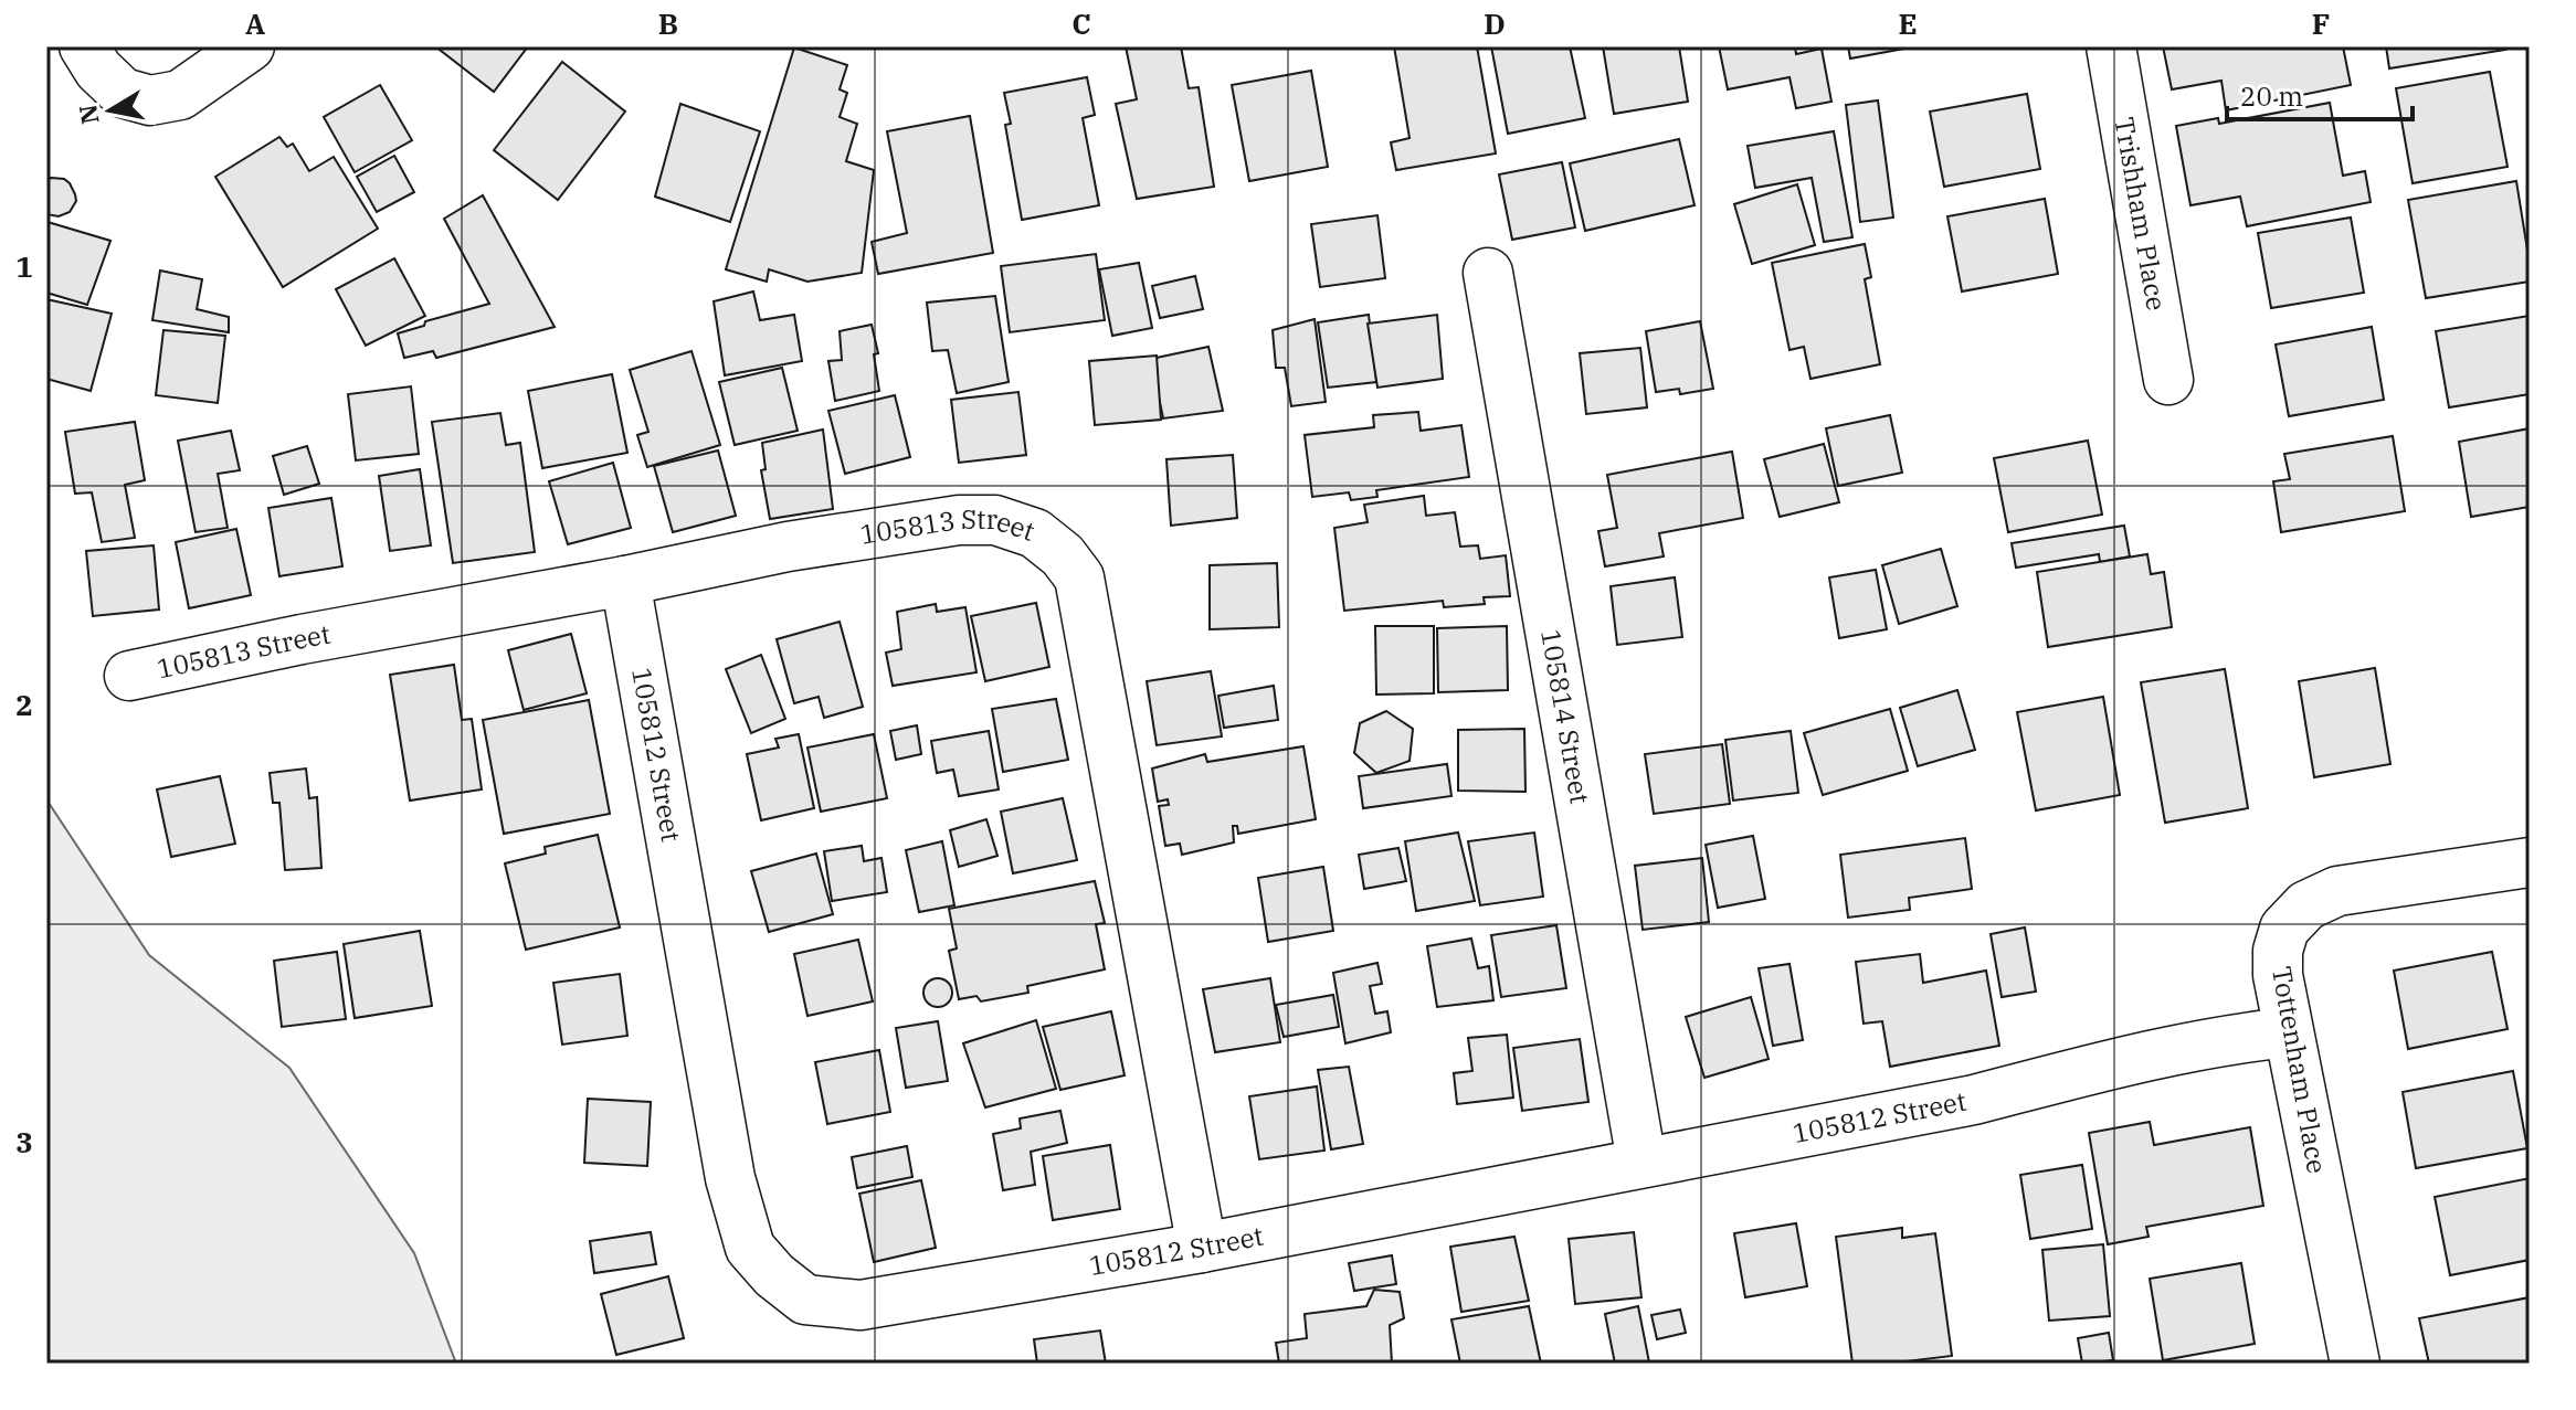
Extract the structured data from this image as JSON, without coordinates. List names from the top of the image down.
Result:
{
  "streets": {
    "street": [
      "Trishham Place",
      "105813 Street",
      "105814 Street",
      "105812 Street",
      "Tottenham Place"
    ]
  },
  "crossings": [
    ["105813 Street", "105812 Street"],
    ["105814 Street", "105812 Street"],
    ["105812 Street", "Tottenham Place"]
  ],
  "scale_bar": "20 m",
  "north": "left",
  "grid": {
    "columns": [
      "A",
      "B",
      "C",
      "D",
      "E",
      "F"
    ],
    "rows": ["1", "2", "3"]
  }
}
